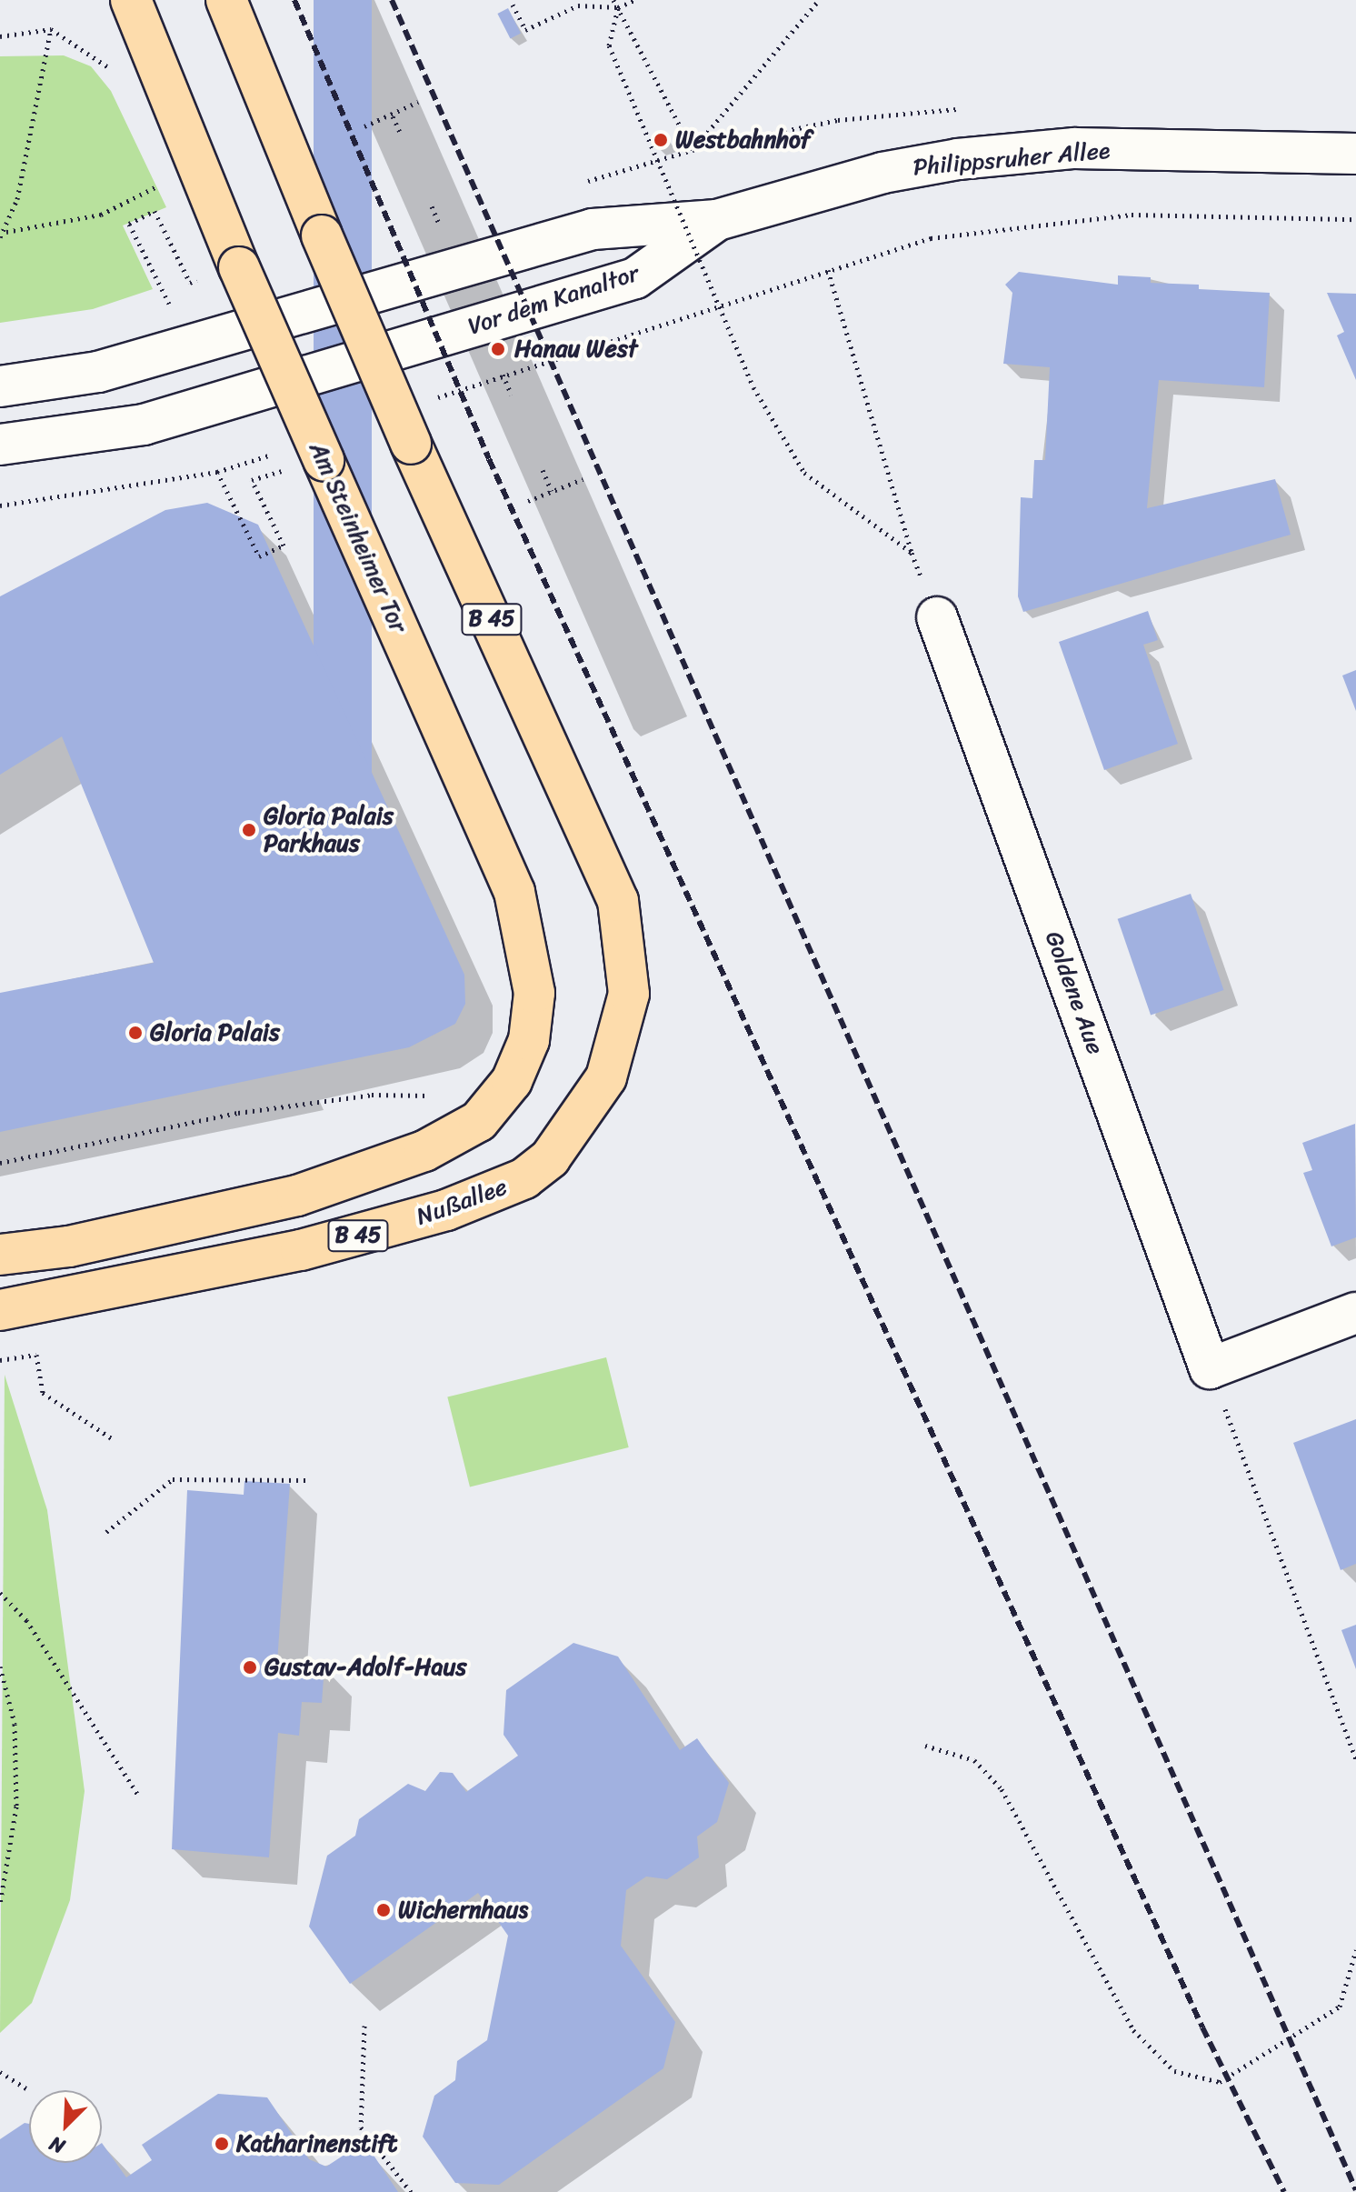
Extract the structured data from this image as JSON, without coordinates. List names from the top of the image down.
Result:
{
  "streets": {
    "main road": [
      "Philippsruher Allee",
      "Vor dem Kanaltor",
      "Am Steinheimer Tor",
      "B 45",
      "Goldene Aue",
      "Nußallee"
    ]
  },
  "crossings": [
    ["Philippsruher Allee", "Vor dem Kanaltor"]
  ],
  "places": [
    "Westbahnhof",
    "Hanau West",
    "Gloria Palais Parkhaus",
    "Gloria Palais",
    "Gustav-Adolf-Haus",
    "Wichernhaus",
    "Katharinenstift"
  ],
  "north": "bottom left"
}
